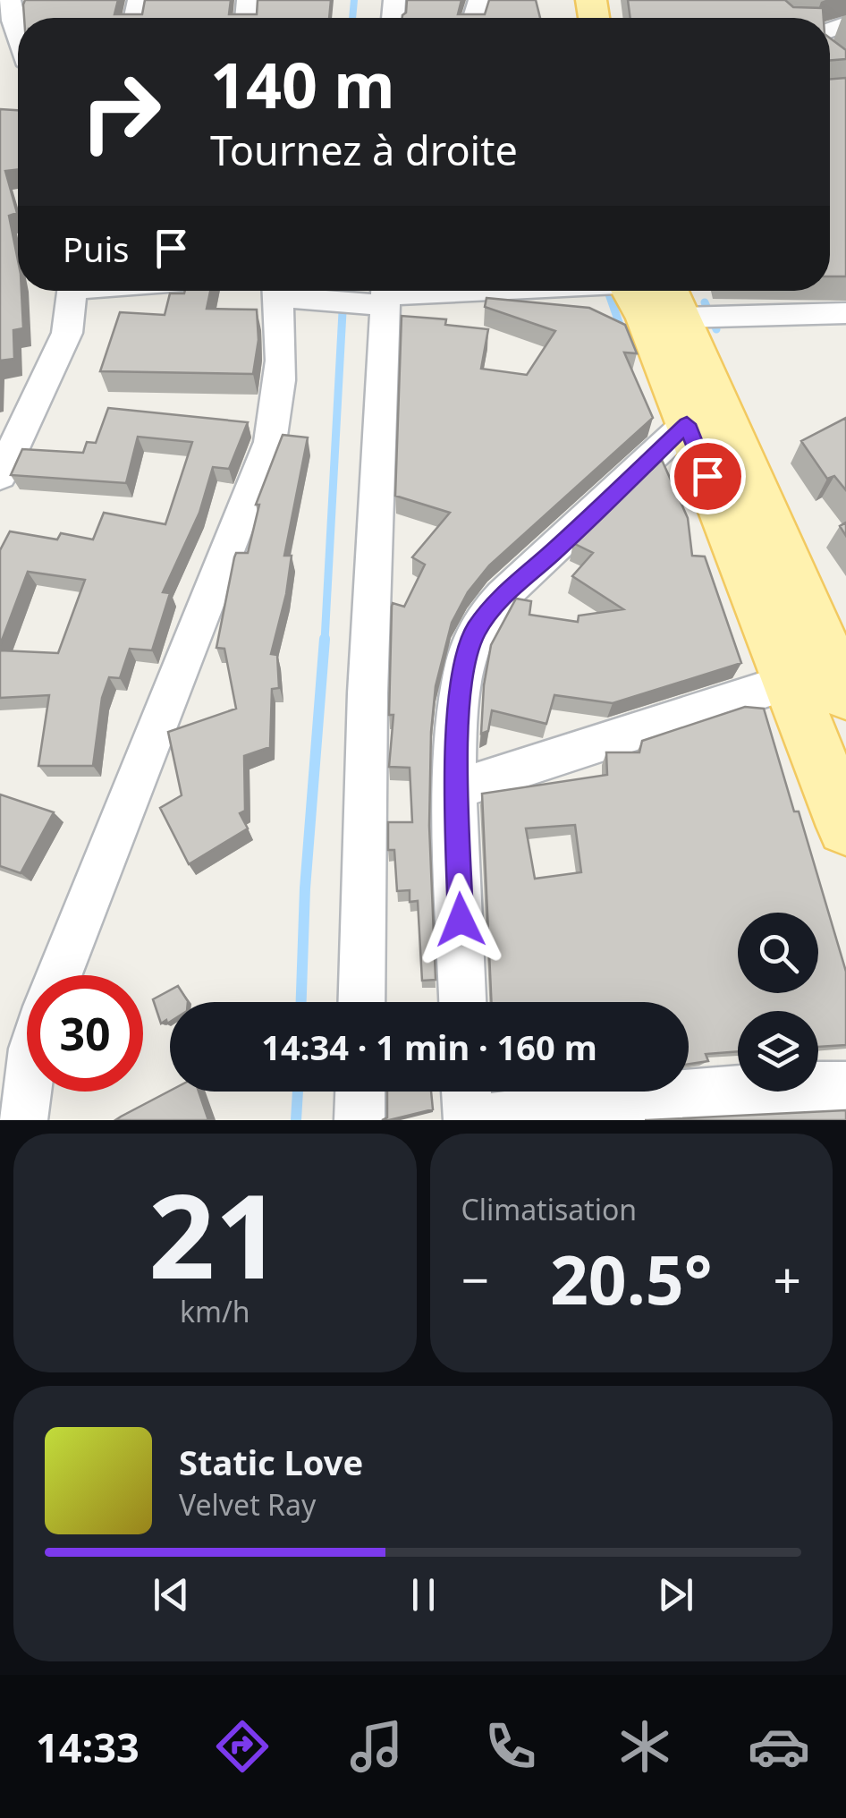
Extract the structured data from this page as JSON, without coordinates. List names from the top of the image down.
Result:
{
  "page": {
    "turn": ["140 m", "Tournez à droite"],
    "then": "Puis",
    "limit": "30",
    "trip": "14:34 · 1 min · 160 m",
    "tile": [
      ["21", "km/h"],
      "Climatisation"
    ],
    "heat": ["−", "20.5°", "+"],
    "song": ["Static Love", "Velvet Ray"],
    "tabs": "14:33"
  }
}
